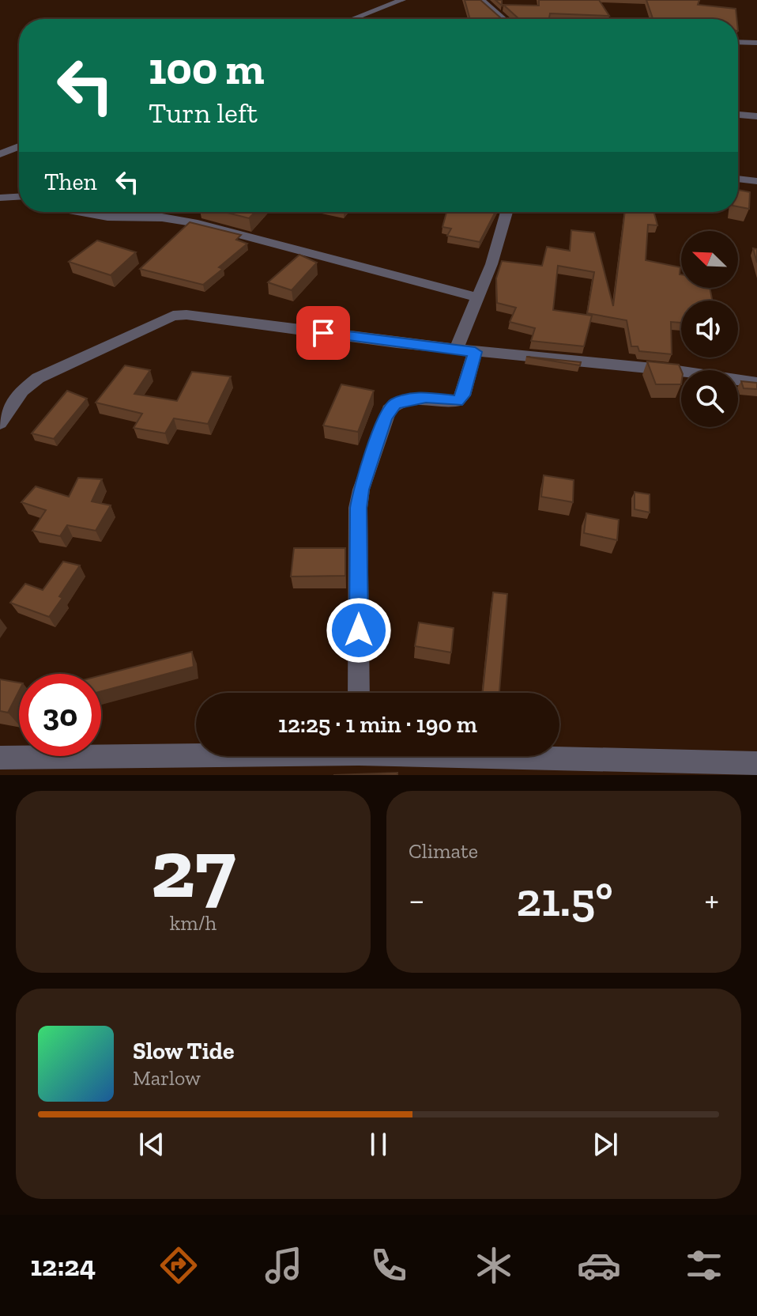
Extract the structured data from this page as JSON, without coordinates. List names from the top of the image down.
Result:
{
  "north": "top left",
  "page": {
    "turn": ["100 m", "Turn left"],
    "then": "Then",
    "limit": "30",
    "trip": "12:25 · 1 min · 190 m",
    "tile": [
      ["27", "km/h"],
      "Climate"
    ],
    "heat": ["−", "21.5°", "+"],
    "song": ["Slow Tide", "Marlow"],
    "tabs": "12:24"
  }
}
